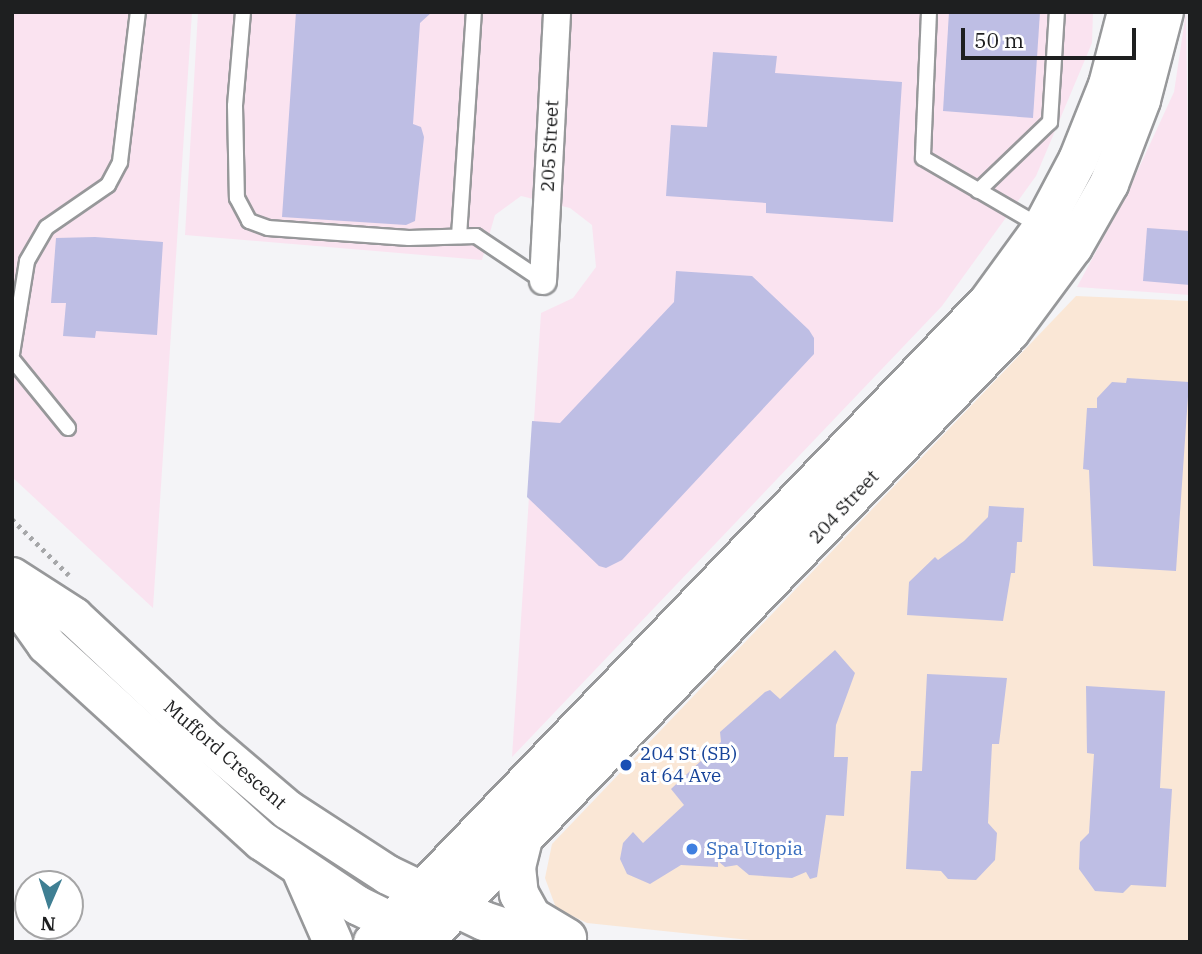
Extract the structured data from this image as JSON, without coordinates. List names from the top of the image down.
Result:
{
  "streets": {
    "main road": ["204 Street", "Mufford Crescent"],
    "street": ["205 Street"]
  },
  "crossings": [
    ["204 Street", "Mufford Crescent"]
  ],
  "places": ["204 St (SB) at 64 Ave", "Spa Utopia"],
  "scale_bar": "50 m",
  "north": "bottom"
}
